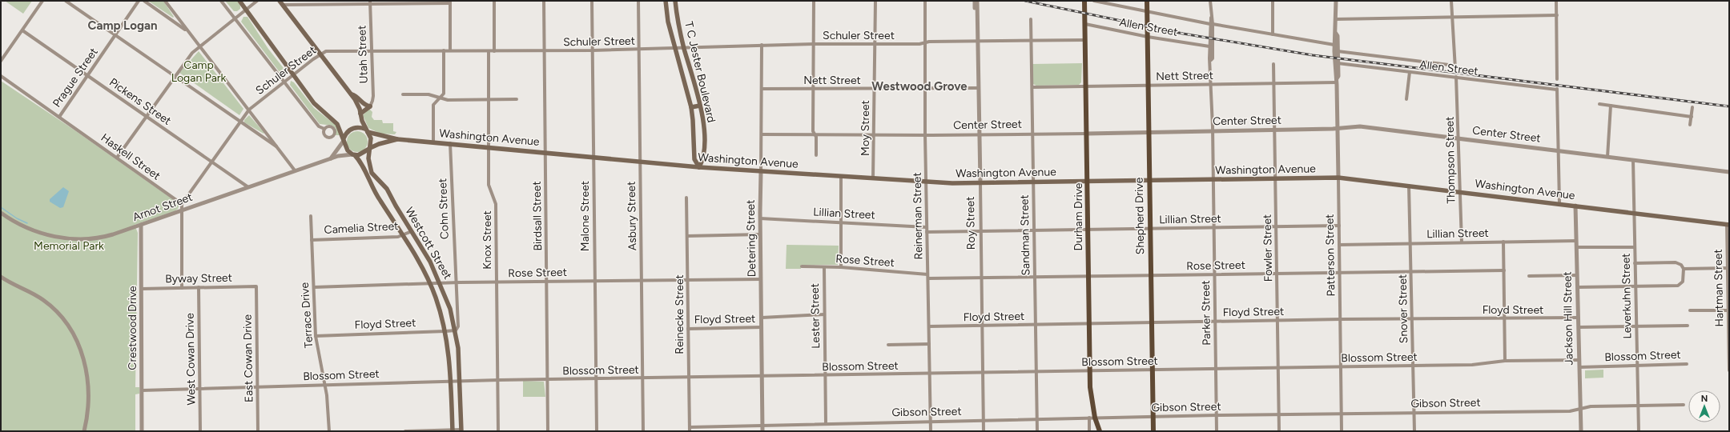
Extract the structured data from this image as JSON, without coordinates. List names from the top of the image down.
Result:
{
  "streets": {
    "main road": [
      "T C Jester Boulevard",
      "Washington Avenue",
      "Shepherd Drive",
      "Durham Drive",
      "Westcott Street"
    ],
    "street": [
      "Allen Street",
      "Schuler Street",
      "Utah Street",
      "Nett Street",
      "Prague Street",
      "Pickens Street",
      "Center Street",
      "Moy Street",
      "Haskell Street",
      "Thompson Street",
      "Arnot Street",
      "Cohn Street",
      "Lillian Street",
      "Birdsall Street",
      "Malone Street",
      "Asbury Street",
      "Reinerman Street",
      "Roy Street",
      "Camelia Street",
      "Sandman Street",
      "Detering Street",
      "Knox Street",
      "Fowler Street",
      "Patterson Street",
      "Rose Street",
      "Byway Street",
      "Hartman Street",
      "Leverkuhn Street",
      "Snover Street",
      "Floyd Street",
      "Parker Street",
      "Reinecke Street",
      "Terrace Drive",
      "Lester Street",
      "Jackson Hill Street",
      "Crestwood Drive",
      "Blossom Street",
      "East Cowan Drive",
      "West Cowan Drive",
      "Gibson Street"
    ]
  },
  "crossings": [
    ["Allen Street", "Center Street"],
    ["Allen Street", "Thompson Street"],
    ["Allen Street", "Shepherd Drive"],
    ["Allen Street", "Durham Drive"],
    ["Allen Street", "Patterson Street"],
    ["Allen Street", "Parker Street"],
    ["Schuler Street", "Utah Street"],
    ["Schuler Street", "T C Jester Boulevard"],
    ["Schuler Street", "Pickens Street"],
    ["Schuler Street", "Moy Street"],
    ["Schuler Street", "Haskell Street"],
    ["Schuler Street", "Birdsall Street"],
    ["Schuler Street", "Malone Street"],
    ["Schuler Street", "Asbury Street"],
    ["Schuler Street", "Reinerman Street"],
    ["Schuler Street", "Durham Drive"],
    ["Schuler Street", "Roy Street"],
    ["Schuler Street", "Sandman Street"],
    ["Schuler Street", "Detering Street"],
    ["Schuler Street", "Knox Street"],
    ["T C Jester Boulevard", "Washington Avenue"],
    ["Nett Street", "Moy Street"],
    ["Nett Street", "Reinerman Street"],
    ["Nett Street", "Shepherd Drive"],
    ["Nett Street", "Durham Drive"],
    ["Nett Street", "Roy Street"],
    ["Nett Street", "Sandman Street"],
    ["Nett Street", "Detering Street"],
    ["Nett Street", "Fowler Street"],
    ["Nett Street", "Patterson Street"],
    ["Nett Street", "Parker Street"],
    ["Prague Street", "Pickens Street"],
    ["Prague Street", "Haskell Street"],
    ["Pickens Street", "Arnot Street"],
    ["Center Street", "Moy Street"],
    ["Center Street", "Thompson Street"],
    ["Center Street", "Reinerman Street"],
    ["Center Street", "Shepherd Drive"],
    ["Center Street", "Durham Drive"],
    ["Center Street", "Roy Street"],
    ["Center Street", "Sandman Street"],
    ["Center Street", "Detering Street"],
    ["Center Street", "Fowler Street"],
    ["Center Street", "Patterson Street"],
    ["Center Street", "Leverkuhn Street"],
    ["Center Street", "Parker Street"],
    ["Moy Street", "Washington Avenue"],
    ["Washington Avenue", "Thompson Street"],
    ["Washington Avenue", "Arnot Street"],
    ["Washington Avenue", "Cohn Street"],
    ["Washington Avenue", "Birdsall Street"],
    ["Washington Avenue", "Malone Street"],
    ["Washington Avenue", "Asbury Street"],
    ["Washington Avenue", "Reinerman Street"],
    ["Washington Avenue", "Shepherd Drive"],
    ["Washington Avenue", "Durham Drive"],
    ["Washington Avenue", "Roy Street"],
    ["Washington Avenue", "Sandman Street"],
    ["Washington Avenue", "Detering Street"],
    ["Washington Avenue", "Knox Street"],
    ["Washington Avenue", "Westcott Street"],
    ["Washington Avenue", "Fowler Street"],
    ["Washington Avenue", "Patterson Street"],
    ["Washington Avenue", "Hartman Street"],
    ["Washington Avenue", "Leverkuhn Street"],
    ["Washington Avenue", "Snover Street"],
    ["Washington Avenue", "Parker Street"],
    ["Washington Avenue", "Jackson Hill Street"],
    ["Thompson Street", "Lillian Street"],
    ["Arnot Street", "Westcott Street"],
    ["Arnot Street", "Crestwood Drive"],
    ["Cohn Street", "Westcott Street"],
    ["Cohn Street", "Rose Street"],
    ["Cohn Street", "Floyd Street"],
    ["Lillian Street", "Reinerman Street"],
    ["Lillian Street", "Shepherd Drive"],
    ["Lillian Street", "Durham Drive"],
    ["Lillian Street", "Roy Street"],
    ["Lillian Street", "Sandman Street"],
    ["Lillian Street", "Detering Street"],
    ["Lillian Street", "Fowler Street"],
    ["Lillian Street", "Patterson Street"],
    ["Lillian Street", "Snover Street"],
    ["Lillian Street", "Parker Street"],
    ["Lillian Street", "Jackson Hill Street"],
    ["Birdsall Street", "Rose Street"],
    ["Birdsall Street", "Blossom Street"],
    ["Malone Street", "Rose Street"],
    ["Malone Street", "Blossom Street"],
    ["Asbury Street", "Rose Street"],
    ["Asbury Street", "Blossom Street"],
    ["Reinerman Street", "Rose Street"],
    ["Reinerman Street", "Floyd Street"],
    ["Reinerman Street", "Blossom Street"],
    ["Reinerman Street", "Gibson Street"],
    ["Shepherd Drive", "Rose Street"],
    ["Shepherd Drive", "Floyd Street"],
    ["Shepherd Drive", "Blossom Street"],
    ["Shepherd Drive", "Gibson Street"],
    ["Durham Drive", "Rose Street"],
    ["Durham Drive", "Floyd Street"],
    ["Durham Drive", "Blossom Street"],
    ["Durham Drive", "Gibson Street"],
    ["Roy Street", "Rose Street"],
    ["Roy Street", "Floyd Street"],
    ["Roy Street", "Blossom Street"],
    ["Roy Street", "Gibson Street"],
    ["Camelia Street", "Westcott Street"],
    ["Camelia Street", "Terrace Drive"],
    ["Sandman Street", "Rose Street"],
    ["Sandman Street", "Floyd Street"],
    ["Sandman Street", "Blossom Street"],
    ["Sandman Street", "Gibson Street"],
    ["Detering Street", "Rose Street"],
    ["Detering Street", "Floyd Street"],
    ["Detering Street", "Blossom Street"],
    ["Detering Street", "Gibson Street"],
    ["Knox Street", "Rose Street"],
    ["Knox Street", "Blossom Street"],
    ["Westcott Street", "Rose Street"],
    ["Westcott Street", "Floyd Street"],
    ["Westcott Street", "Blossom Street"],
    ["Fowler Street", "Rose Street"],
    ["Fowler Street", "Floyd Street"],
    ["Fowler Street", "Blossom Street"],
    ["Fowler Street", "Gibson Street"],
    ["Patterson Street", "Rose Street"],
    ["Patterson Street", "Floyd Street"],
    ["Patterson Street", "Blossom Street"],
    ["Patterson Street", "Gibson Street"],
    ["Rose Street", "Snover Street"],
    ["Rose Street", "Parker Street"],
    ["Rose Street", "Reinecke Street"],
    ["Rose Street", "Terrace Drive"],
    ["Rose Street", "Lester Street"],
    ["Byway Street", "Crestwood Drive"],
    ["Byway Street", "East Cowan Drive"],
    ["Byway Street", "West Cowan Drive"],
    ["Leverkuhn Street", "Blossom Street"],
    ["Leverkuhn Street", "Gibson Street"],
    ["Snover Street", "Floyd Street"],
    ["Snover Street", "Blossom Street"],
    ["Snover Street", "Gibson Street"],
    ["Floyd Street", "Parker Street"],
    ["Floyd Street", "Reinecke Street"],
    ["Floyd Street", "Terrace Drive"],
    ["Floyd Street", "Lester Street"],
    ["Floyd Street", "Jackson Hill Street"],
    ["Parker Street", "Blossom Street"],
    ["Parker Street", "Gibson Street"],
    ["Reinecke Street", "Blossom Street"],
    ["Reinecke Street", "Gibson Street"],
    ["Terrace Drive", "Blossom Street"],
    ["Lester Street", "Blossom Street"],
    ["Lester Street", "Gibson Street"],
    ["Jackson Hill Street", "Blossom Street"],
    ["Jackson Hill Street", "Gibson Street"],
    ["Crestwood Drive", "Blossom Street"],
    ["Blossom Street", "East Cowan Drive"],
    ["Blossom Street", "West Cowan Drive"]
  ],
  "districts": ["Camp Logan", "Westwood Grove"],
  "parks": ["Camp Logan Park", "Memorial Park"],
  "north": "top"
}
